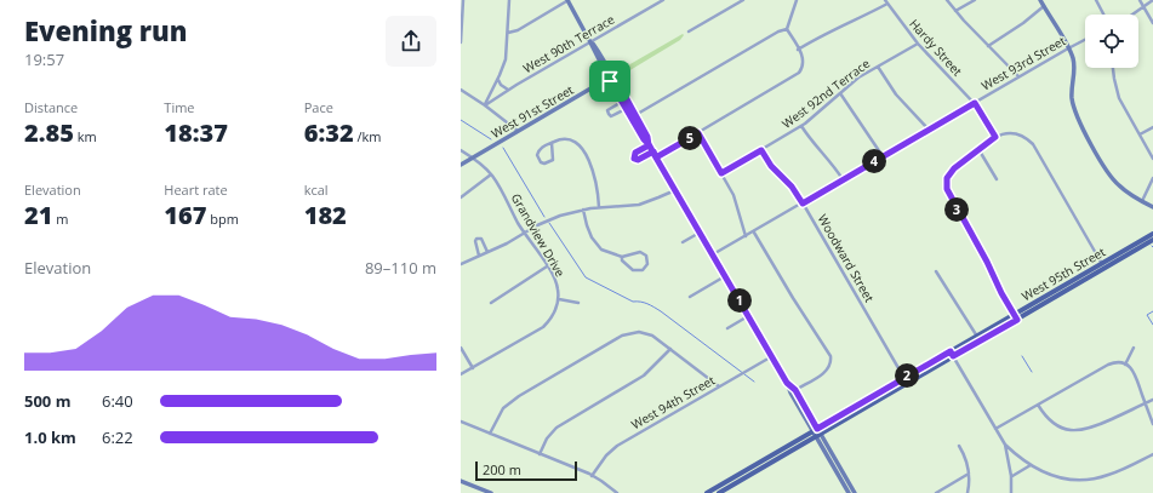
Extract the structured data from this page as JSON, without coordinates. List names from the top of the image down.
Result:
{
  "streets": {
    "main road": ["West 91st Street", "West 95th Street"],
    "street": [
      "West 90th Terrace",
      "Hardy Street",
      "West 93rd Street",
      "West 92nd Terrace",
      "Grandview Drive",
      "Woodward Street",
      "West 94th Street"
    ]
  },
  "crossings": [
    ["Hardy Street", "West 93rd Street"],
    ["Hardy Street", "West 92nd Terrace"],
    ["West 93rd Street", "Woodward Street"],
    ["West 92nd Terrace", "Woodward Street"],
    ["West 91st Street", "Grandview Drive"],
    ["Woodward Street", "West 95th Street"]
  ],
  "scale_bar": "200 m",
  "page": {
    "heading": ["Evening run", "19:57"],
    "stats": [
      ["Distance", "2.85 km"],
      ["Time", "18:37"],
      ["Pace", "6:32 /km"],
      ["Elevation", "21 m"],
      ["Heart rate", "167 bpm"],
      ["kcal", "182"]
    ],
    "pins": [
      "5",
      "4",
      "3",
      "1",
      "2"
    ],
    "chart": ["Elevation", "89–110 m"],
    "list": [
      {
        "name": "500 m",
        "note": "6:40"
      },
      {
        "name": "1.0 km",
        "note": "6:22"
      }
    ],
    "scale": "200 m"
  }
}
